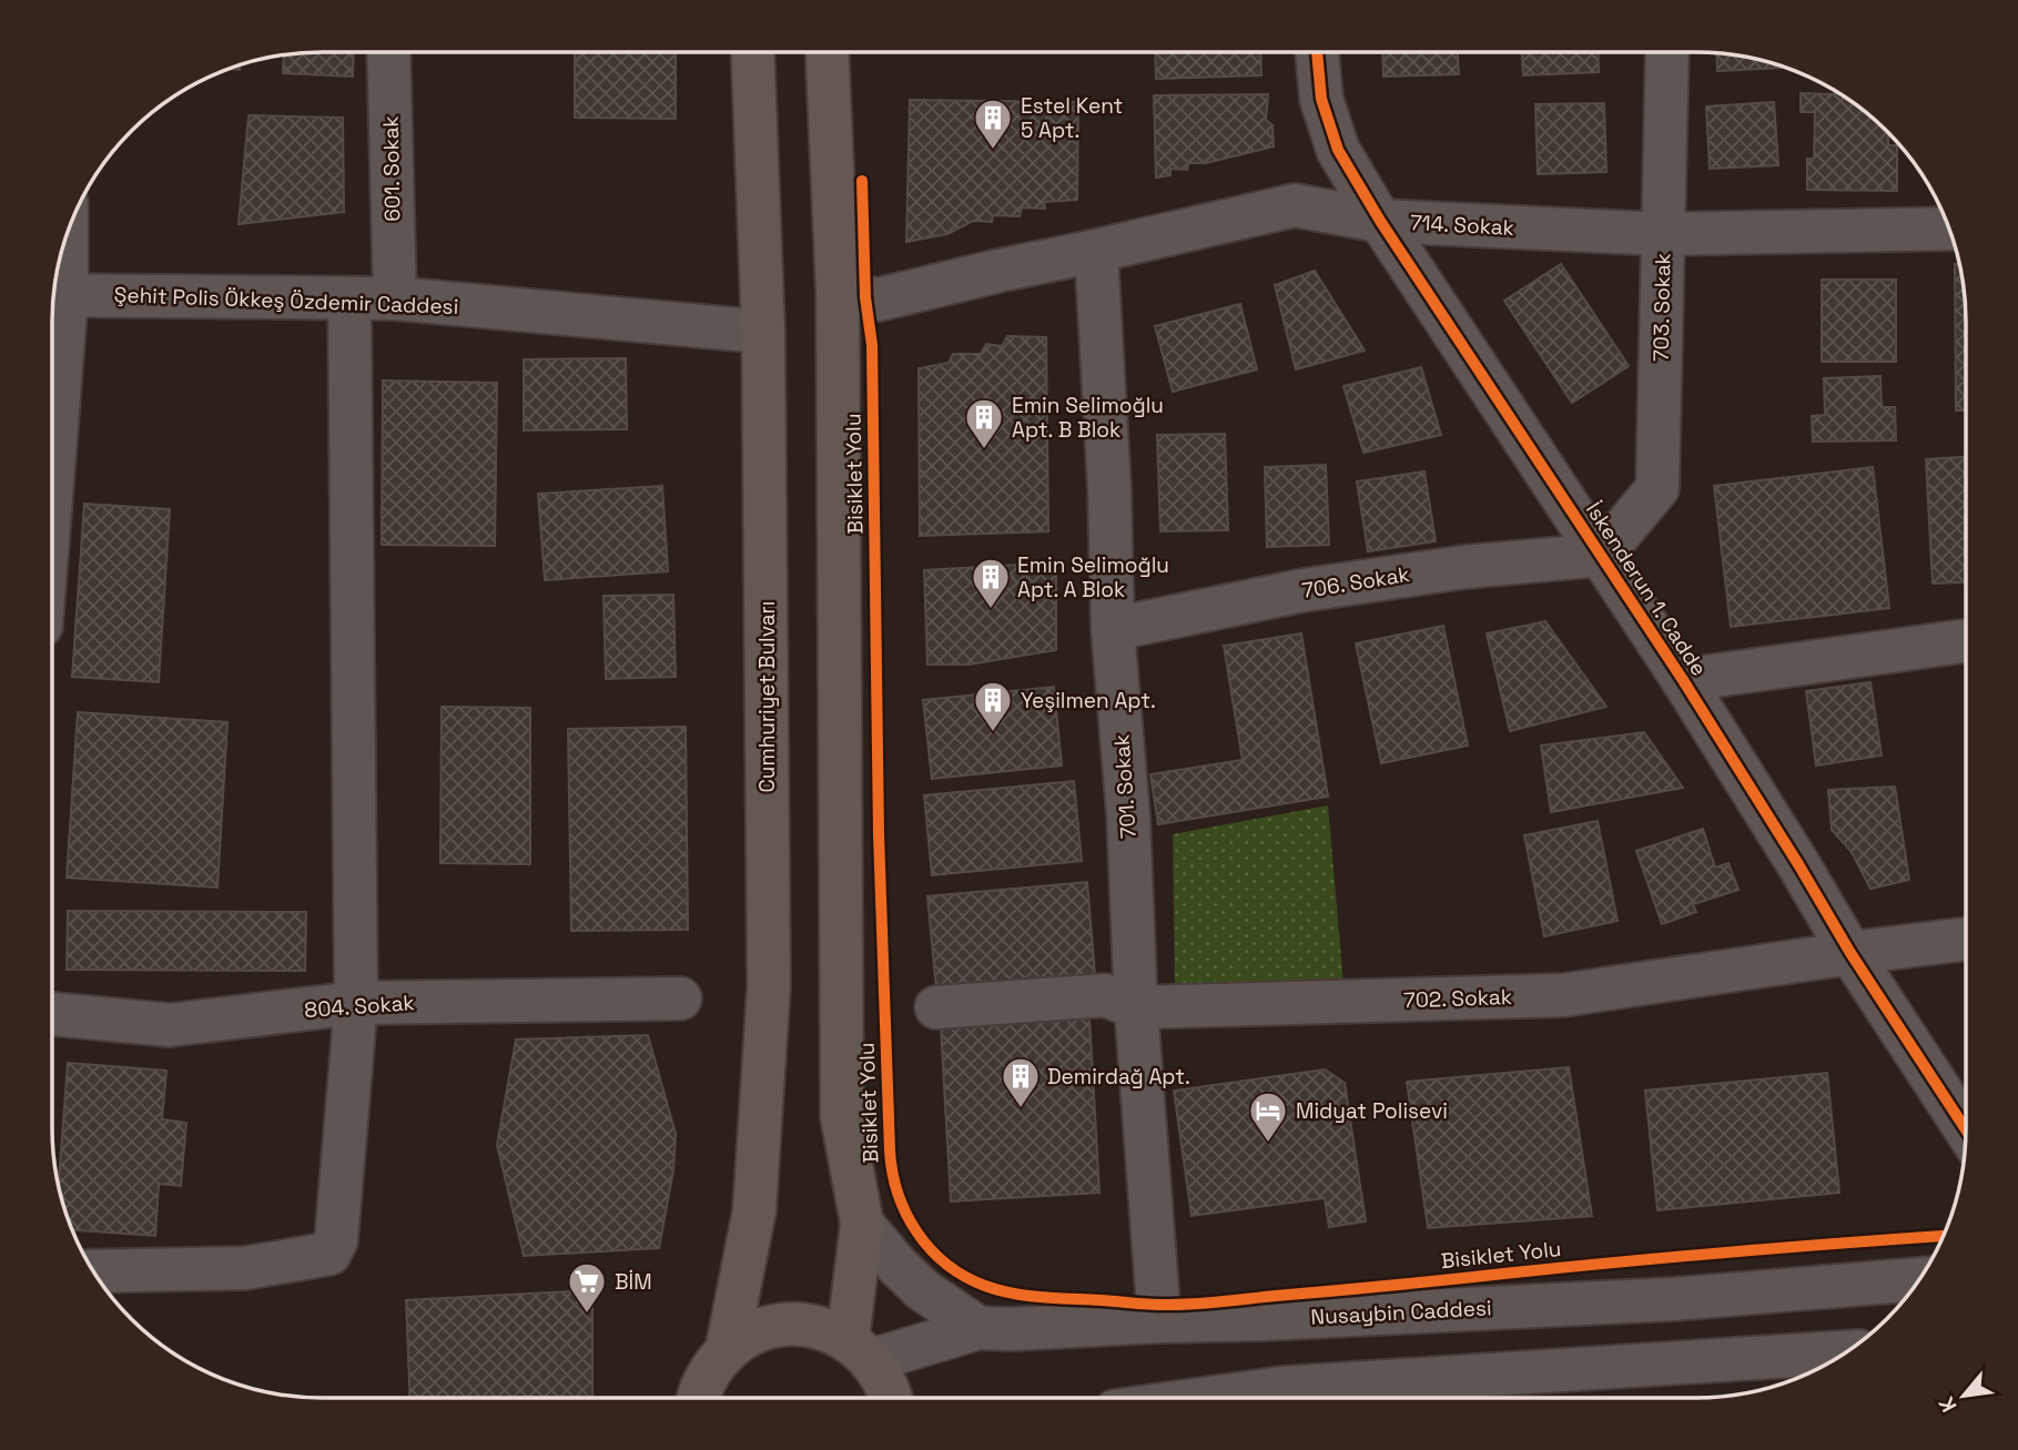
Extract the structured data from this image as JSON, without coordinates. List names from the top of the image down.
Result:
{
  "streets": {
    "main road": ["Cumhuriyet Bulvarı"],
    "street": [
      "601. Sokak",
      "714. Sokak",
      "Şehit Polis Ökkeş Özdemir Caddesi",
      "703. Sokak",
      "706. Sokak",
      "İskenderun 1. Cadde",
      "701. Sokak",
      "702. Sokak",
      "804. Sokak",
      "Nusaybin Caddesi"
    ],
    "cycle path": ["Bisiklet Yolu"]
  },
  "crossings": [
    ["601. Sokak", "Şehit Polis Ökkeş Özdemir Caddesi"],
    ["714. Sokak", "703. Sokak"],
    ["714. Sokak", "İskenderun 1. Cadde"],
    ["714. Sokak", "701. Sokak"],
    ["Şehit Polis Ökkeş Özdemir Caddesi", "Cumhuriyet Bulvarı"],
    ["703. Sokak", "706. Sokak"],
    ["703. Sokak", "İskenderun 1. Cadde"],
    ["706. Sokak", "İskenderun 1. Cadde"],
    ["706. Sokak", "701. Sokak"],
    ["İskenderun 1. Cadde", "702. Sokak"],
    ["701. Sokak", "702. Sokak"],
    ["701. Sokak", "Nusaybin Caddesi"]
  ],
  "places": {
    "building": [
      "Estel Kent 5 Apt.",
      "Emin Selimoğlu Apt. B Blok",
      "Emin Selimoğlu Apt. A Blok",
      "Yeşilmen Apt.",
      "Demirdağ Apt."
    ],
    "hotel": ["Midyat Polisevi"],
    "supermarket": ["BİM"]
  },
  "north": "bottom left"
}
